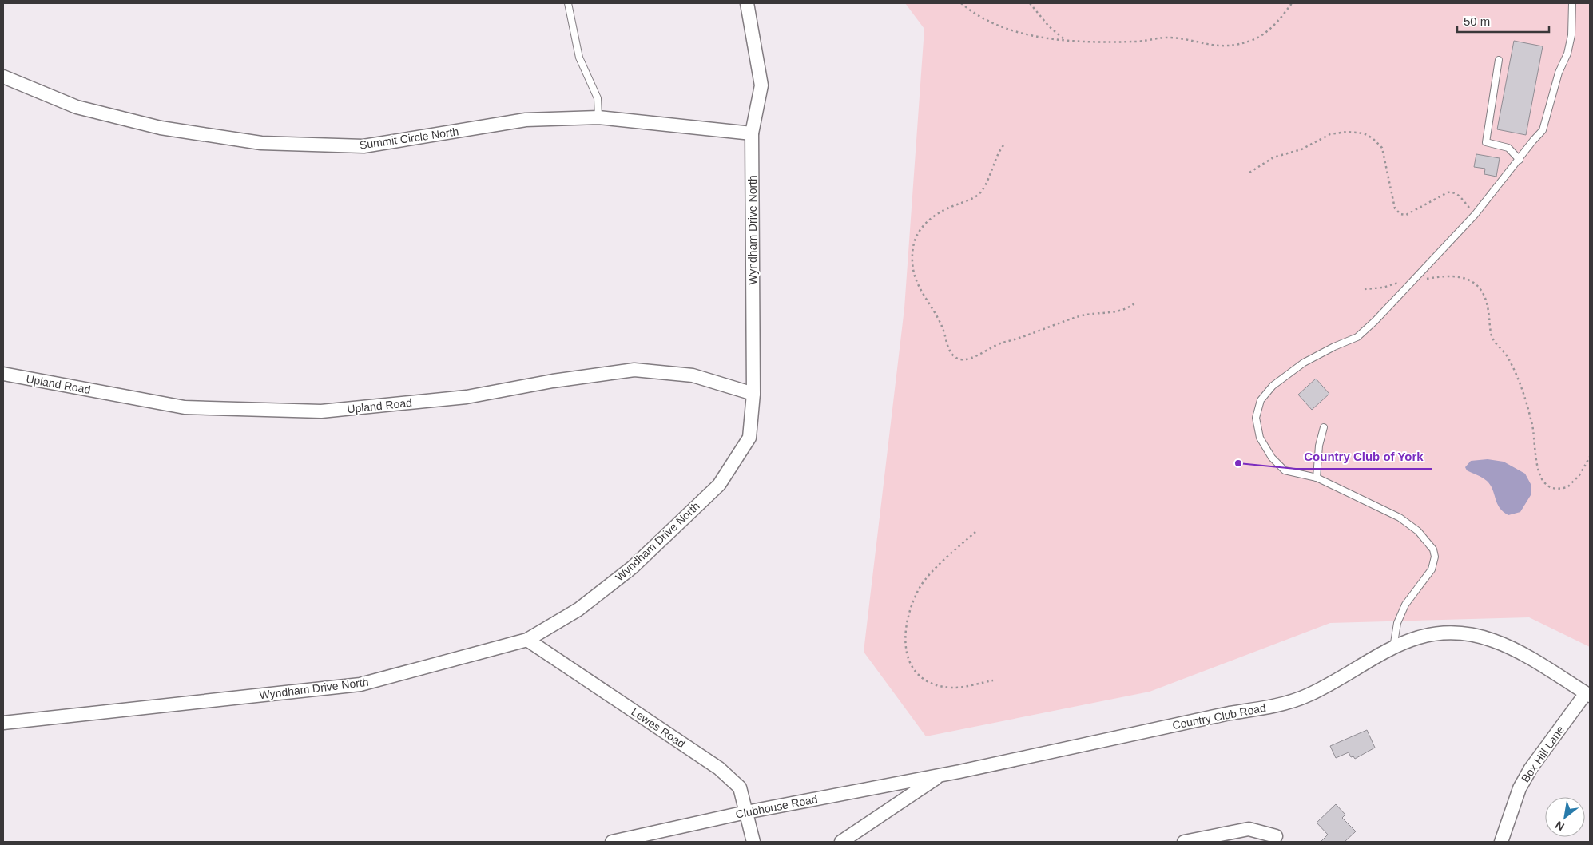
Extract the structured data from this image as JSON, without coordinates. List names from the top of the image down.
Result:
{
  "streets": {
    "street": [
      "Summit Circle North",
      "Wyndham Drive North",
      "Upland Road",
      "Country Club Road",
      "Lewes Road",
      "Box Hill Lane",
      "Clubhouse Road"
    ]
  },
  "crossings": [
    ["Summit Circle North", "Wyndham Drive North"],
    ["Wyndham Drive North", "Upland Road"],
    ["Wyndham Drive North", "Lewes Road"],
    ["Country Club Road", "Box Hill Lane"],
    ["Country Club Road", "Clubhouse Road"],
    ["Lewes Road", "Clubhouse Road"]
  ],
  "places": ["Country Club of York"],
  "scale_bar": "50 m",
  "north": "bottom left"
}
